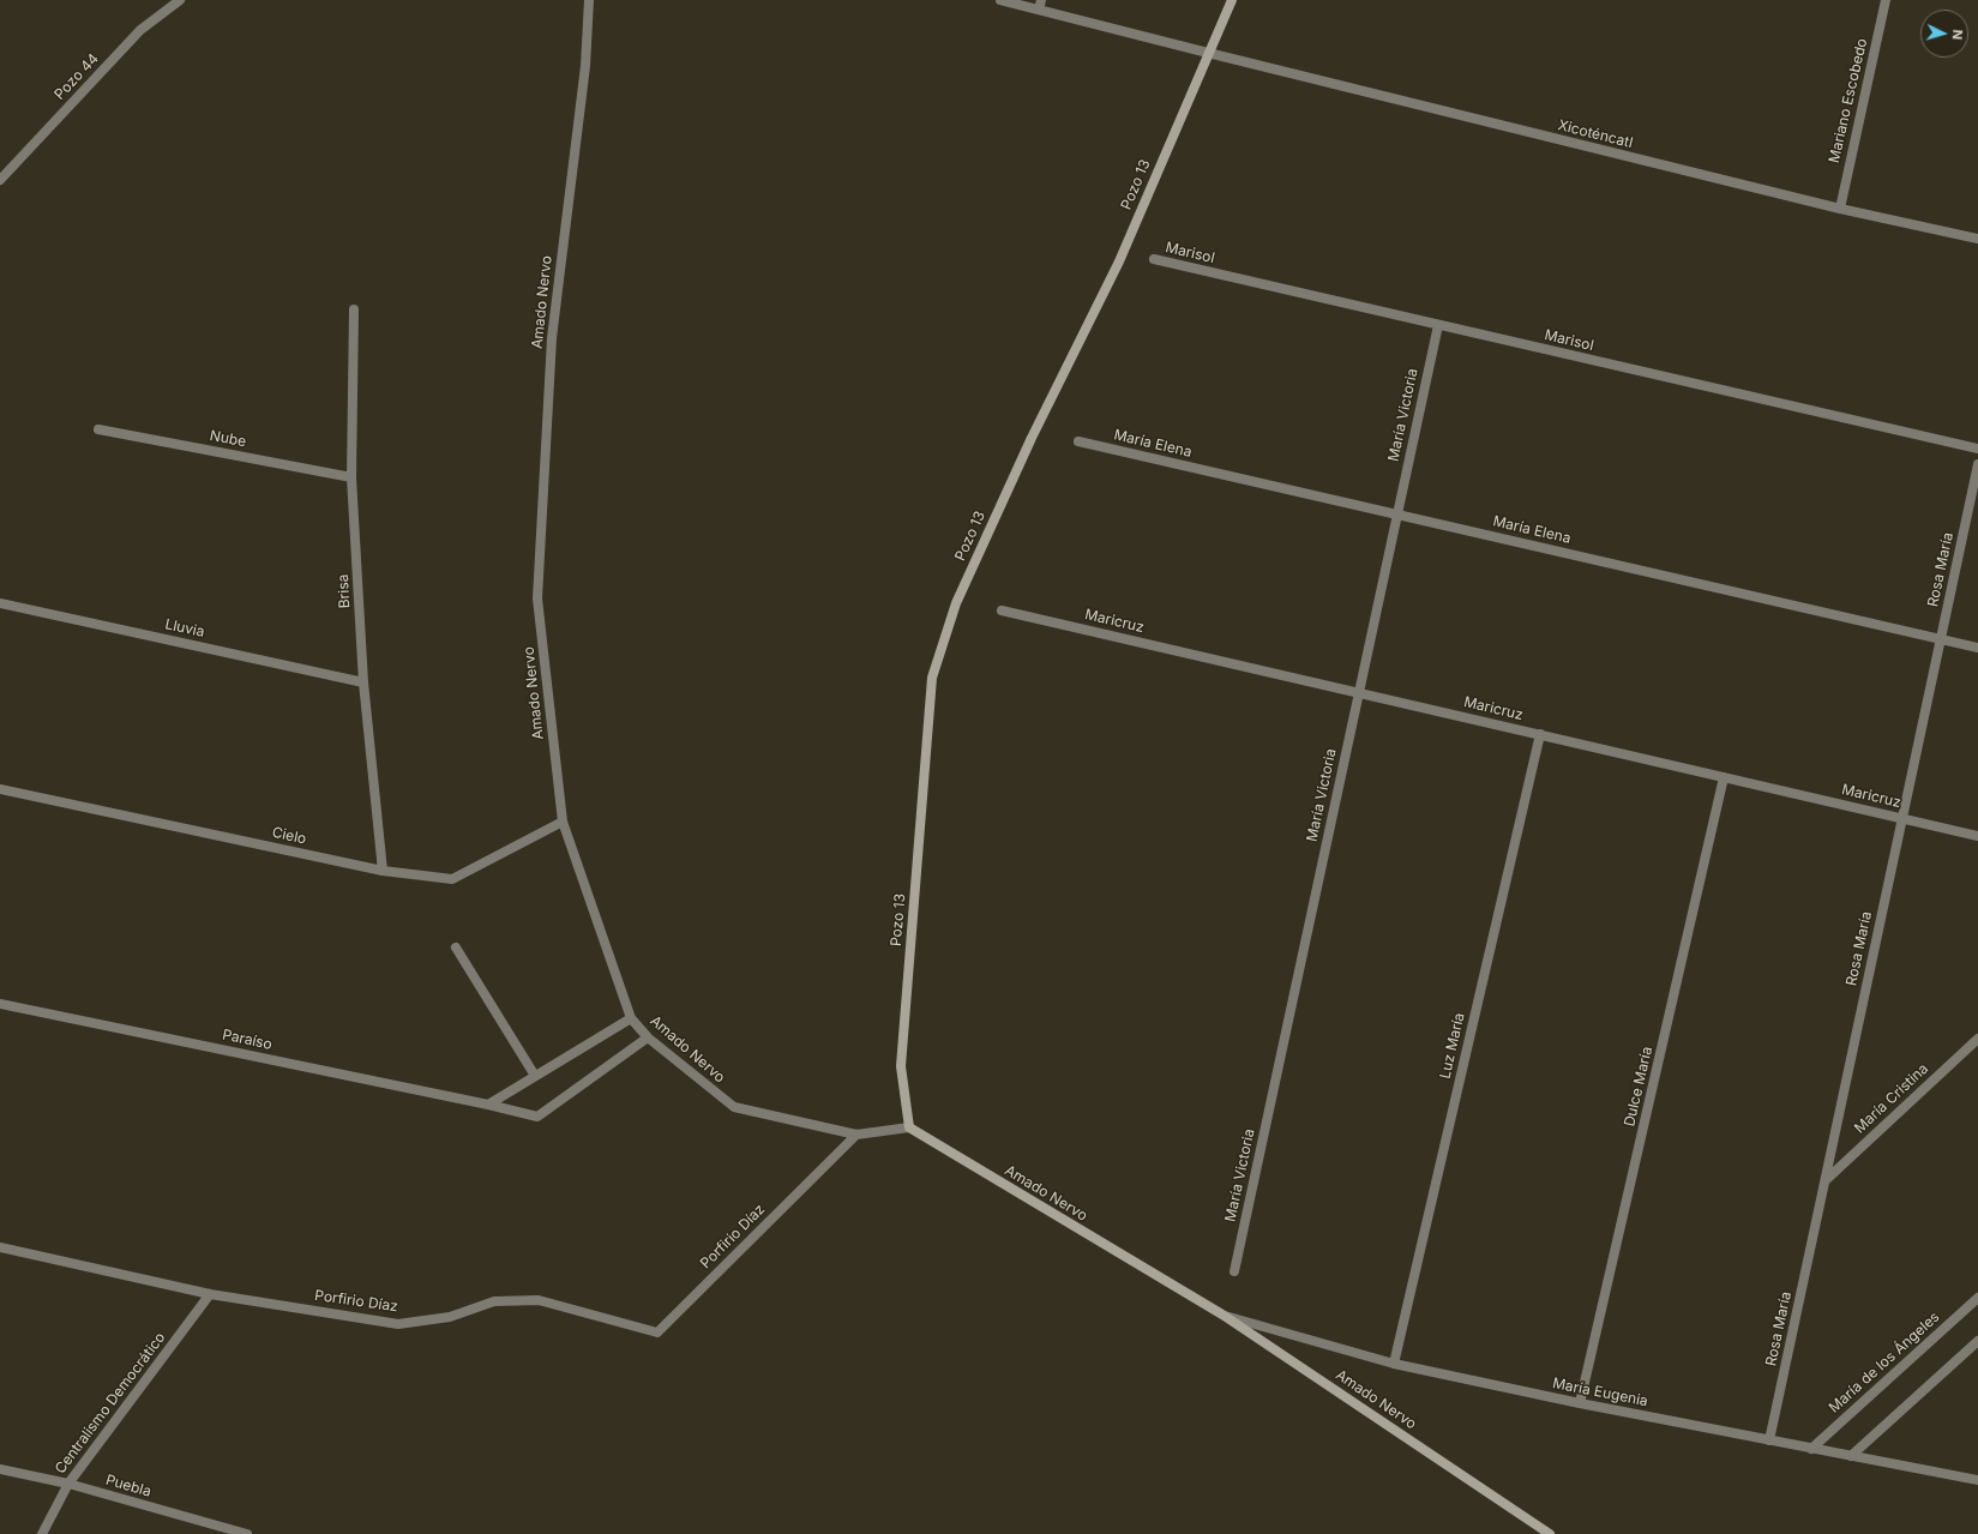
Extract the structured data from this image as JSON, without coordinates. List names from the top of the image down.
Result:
{
  "streets": {
    "main road": ["Pozo 13", "Amado Nervo"],
    "street": [
      "Pozo 44",
      "Mariano Escobedo",
      "Xicoténcatl",
      "Marisol",
      "María Victoria",
      "Nube",
      "María Elena",
      "Rosa María",
      "Brisa",
      "Maricruz",
      "Lluvia",
      "Cielo",
      "Paraíso",
      "Luz María",
      "Dulce María",
      "María Cristina",
      "Porfirio Díaz",
      "María de los Ángeles",
      "María Eugenia",
      "Centralismo Democrático",
      "Puebla"
    ]
  },
  "crossings": [
    ["Mariano Escobedo", "Xicoténcatl"],
    ["Xicoténcatl", "Pozo 13"],
    ["Pozo 13", "Amado Nervo"],
    ["Marisol", "María Victoria"],
    ["Amado Nervo", "Cielo"],
    ["Amado Nervo", "Paraíso"],
    ["Amado Nervo", "Porfirio Díaz"],
    ["Amado Nervo", "María Eugenia"],
    ["María Victoria", "María Elena"],
    ["María Victoria", "Maricruz"],
    ["Nube", "Brisa"],
    ["María Elena", "Rosa María"],
    ["Rosa María", "Maricruz"],
    ["Rosa María", "María Cristina"],
    ["Rosa María", "María Eugenia"],
    ["Brisa", "Lluvia"],
    ["Brisa", "Cielo"],
    ["Maricruz", "Luz María"],
    ["Maricruz", "Dulce María"],
    ["Luz María", "María Eugenia"],
    ["Dulce María", "María Eugenia"],
    ["Porfirio Díaz", "Centralismo Democrático"],
    ["María de los Ángeles", "María Eugenia"],
    ["Centralismo Democrático", "Puebla"]
  ],
  "north": "right"
}
